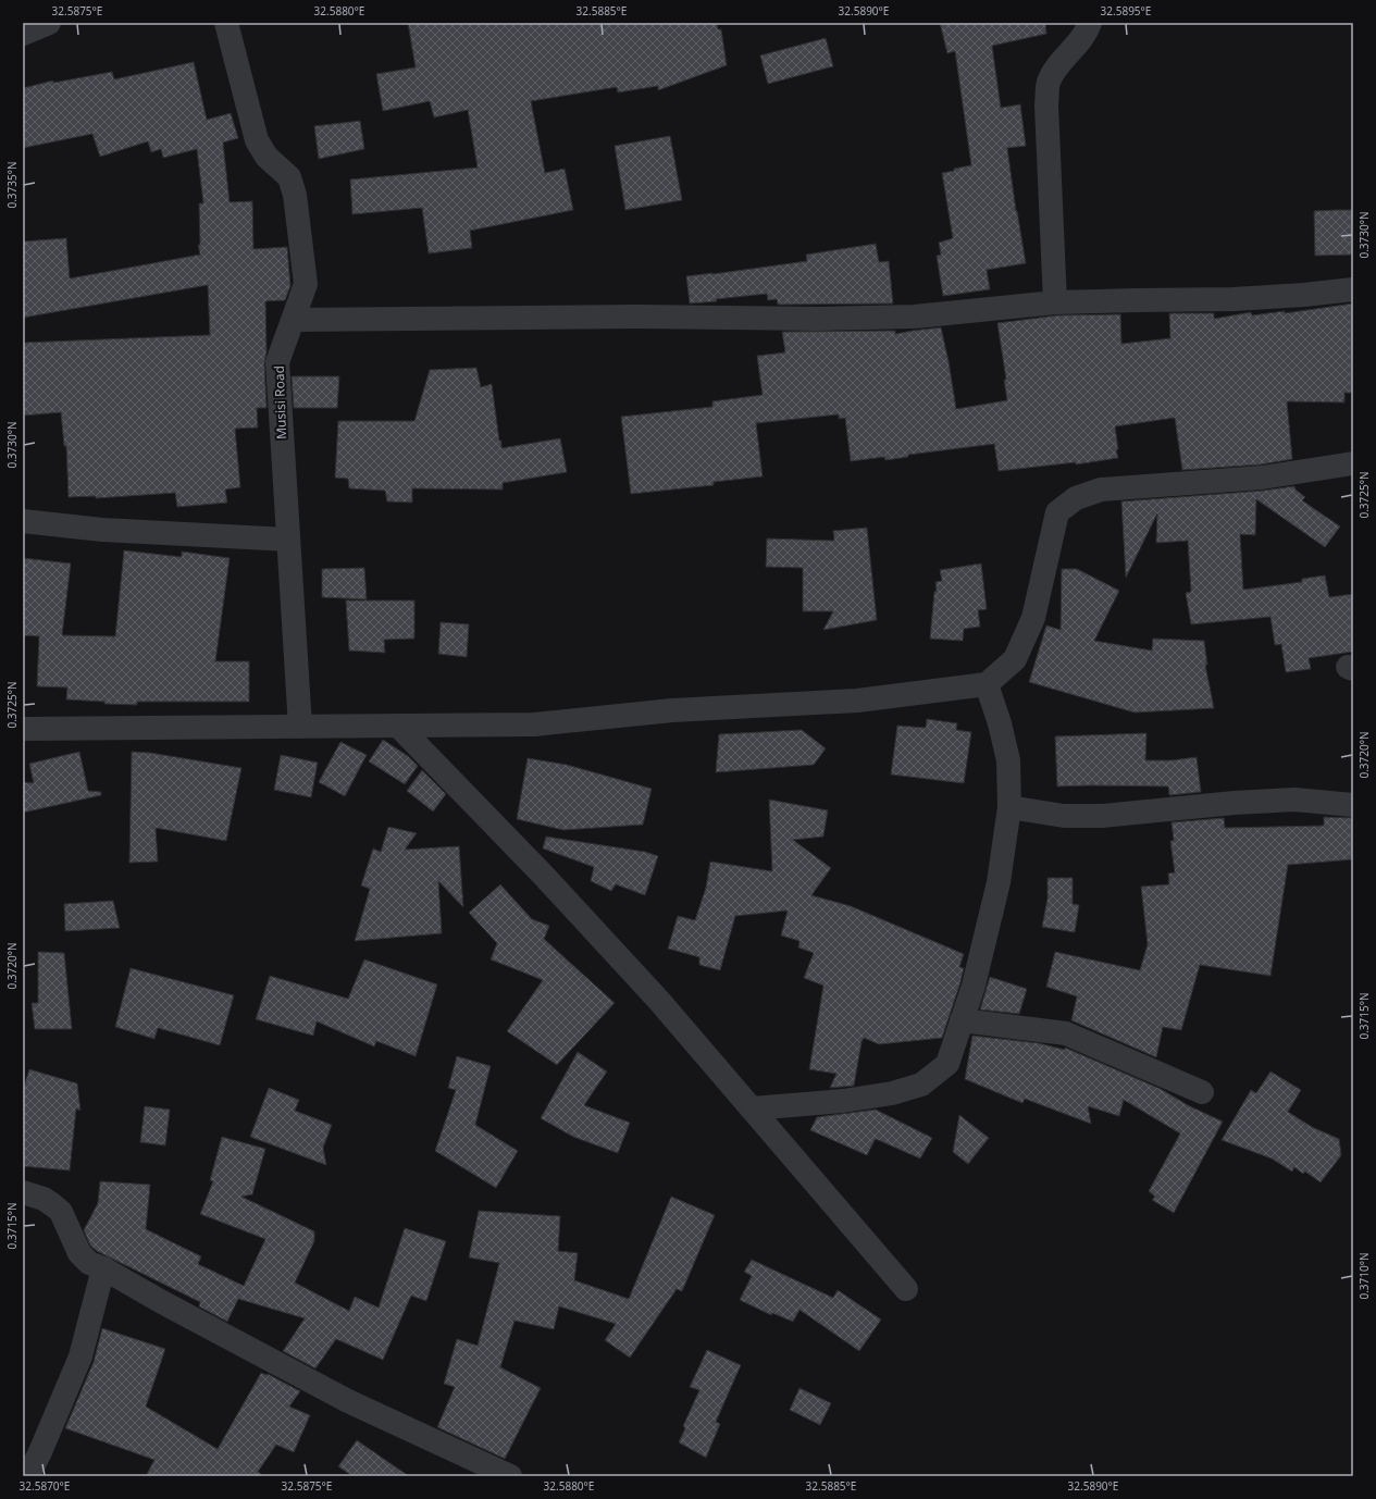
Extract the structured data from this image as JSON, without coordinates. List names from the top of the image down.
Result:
{
  "streets": {
    "street": ["Musisi Road"]
  },
  "coordinates": [
    "32.5875°E",
    "32.5880°E",
    "32.5885°E",
    "32.5890°E",
    "32.5895°E",
    "0.3735°N",
    "0.3730°N",
    "0.3725°N",
    "0.3720°N",
    "0.3715°N",
    "0.3710°N",
    "32.5870°E"
  ]
}
